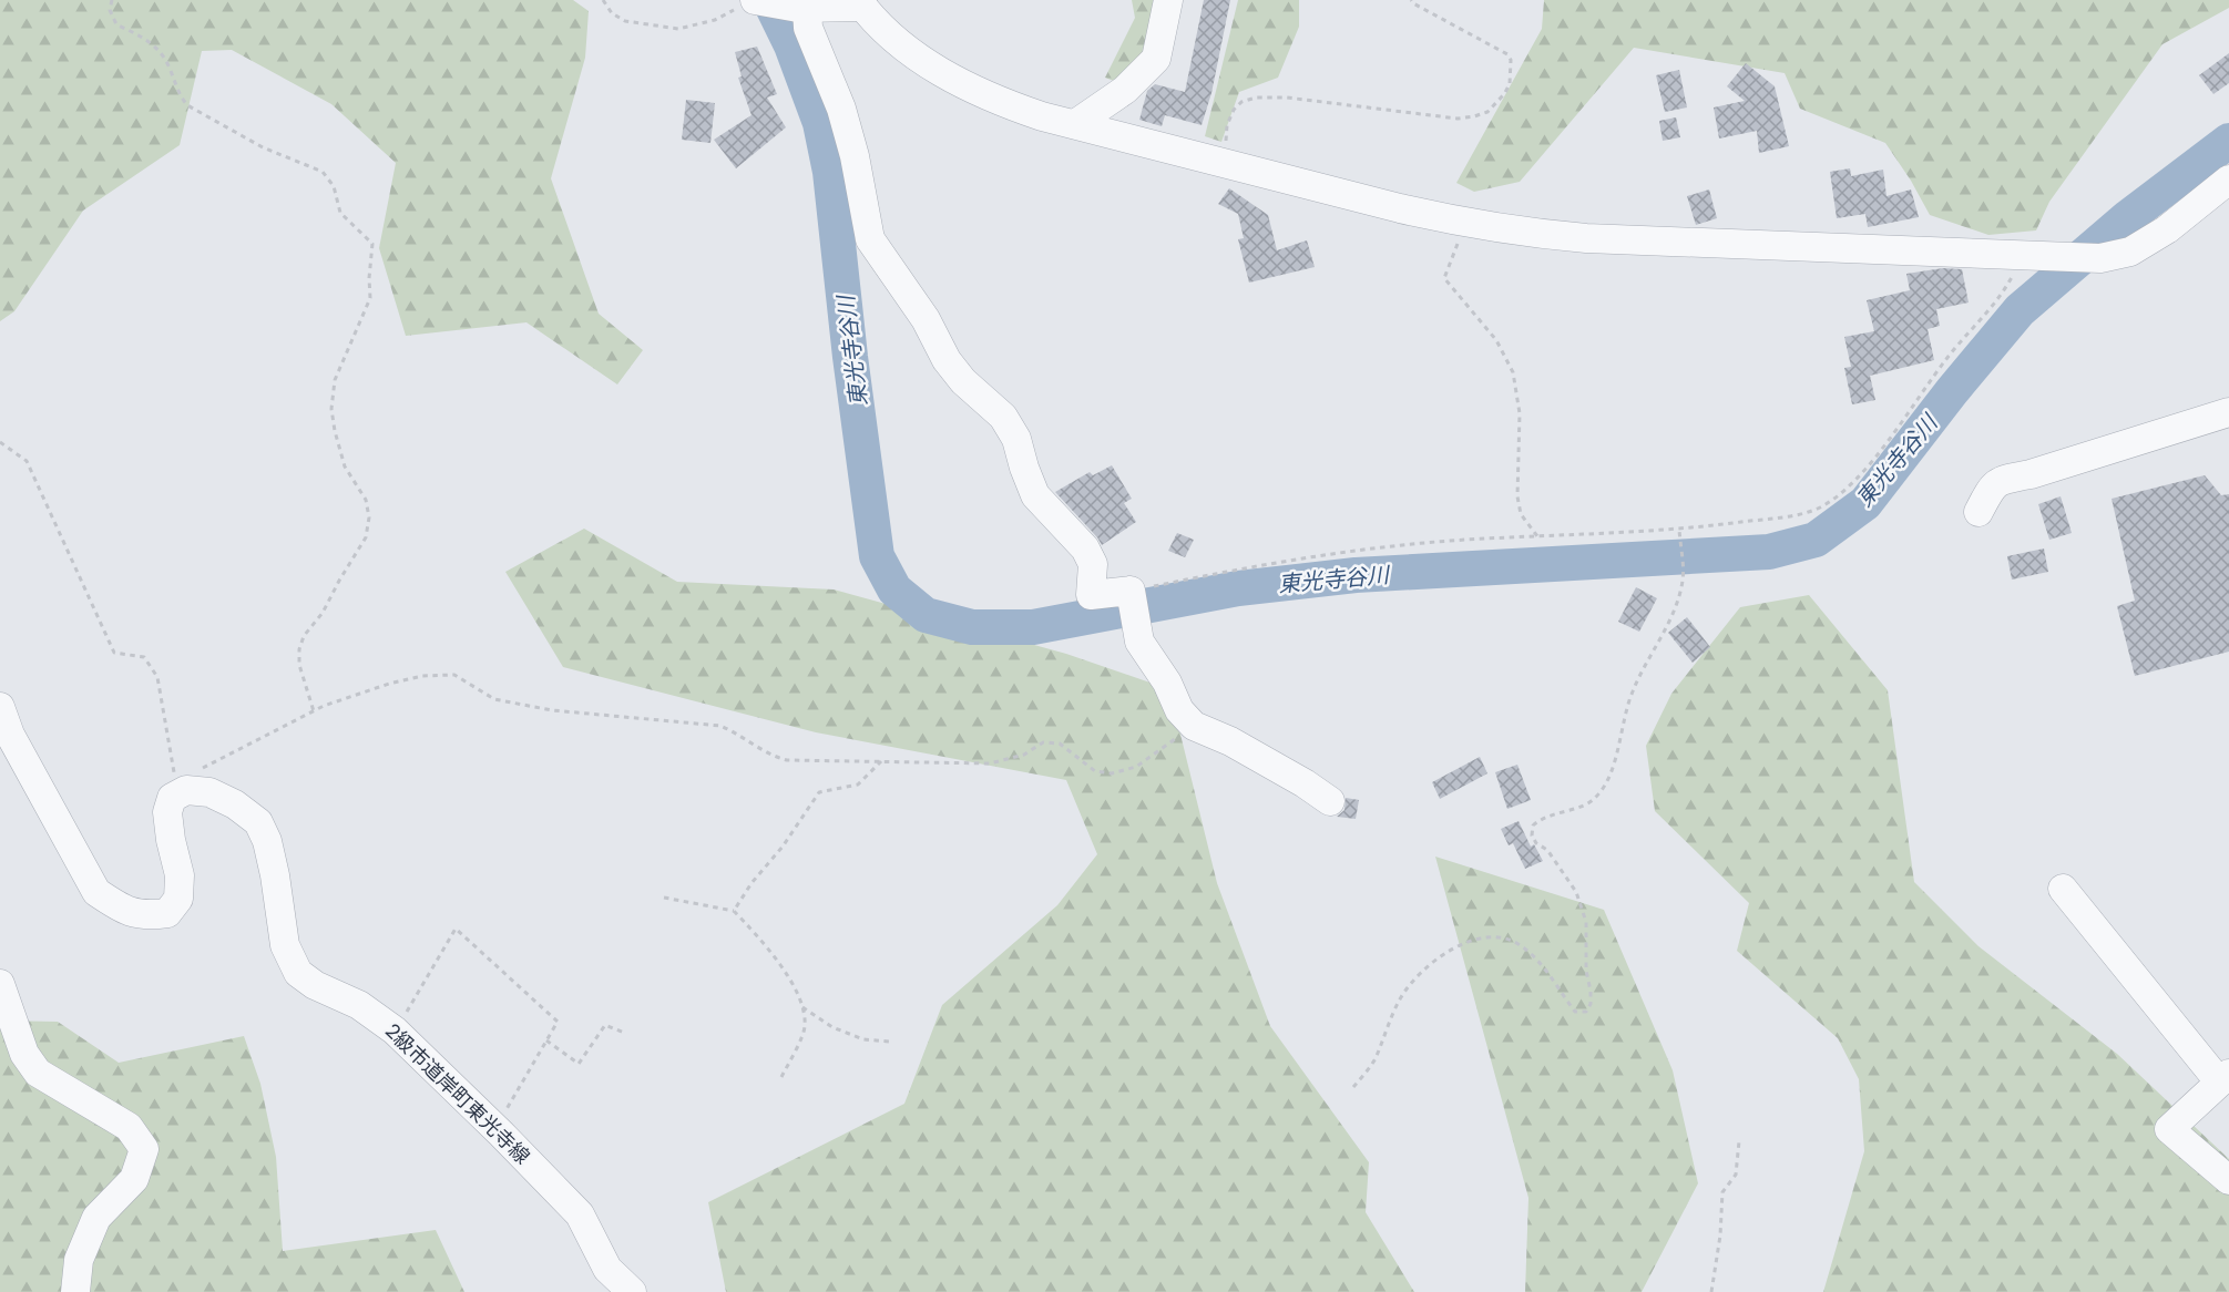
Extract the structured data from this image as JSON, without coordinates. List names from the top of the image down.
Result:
{
  "streets": {
    "street": ["2級市道岸町東光寺線"]
  },
  "water": ["東光寺谷川"]
}
